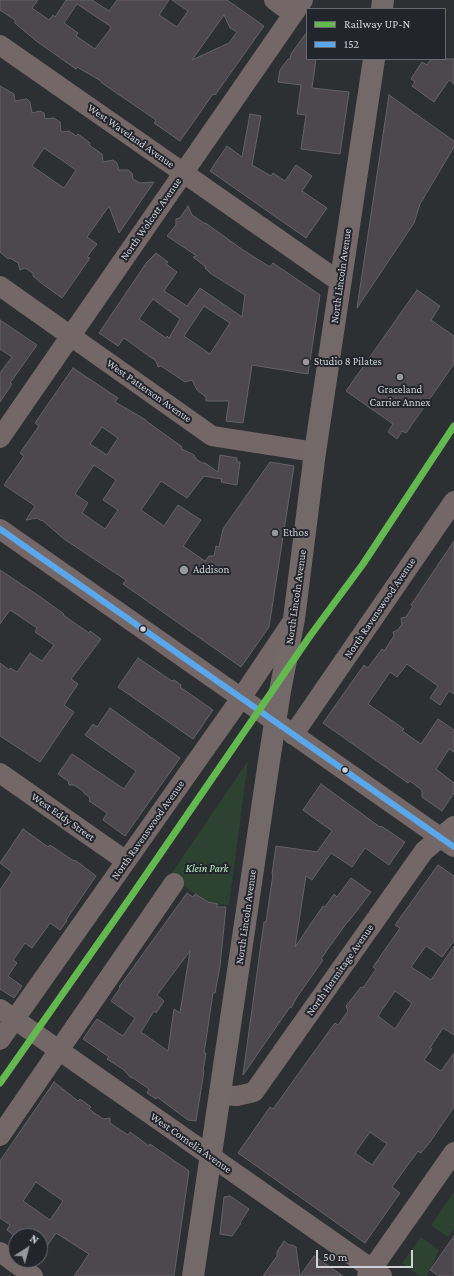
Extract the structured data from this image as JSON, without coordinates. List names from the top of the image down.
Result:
{
  "streets": {
    "main road": ["North Lincoln Avenue"],
    "street": [
      "West Waveland Avenue",
      "North Wolcott Avenue",
      "West Patterson Avenue",
      "North Ravenswood Avenue",
      "West Eddy Street",
      "North Hermitage Avenue",
      "West Cornelia Avenue"
    ]
  },
  "crossings": [
    ["West Waveland Avenue", "North Wolcott Avenue"],
    ["West Waveland Avenue", "North Lincoln Avenue"],
    ["North Wolcott Avenue", "West Patterson Avenue"],
    ["North Lincoln Avenue", "West Patterson Avenue"],
    ["North Lincoln Avenue", "North Ravenswood Avenue"],
    ["North Lincoln Avenue", "North Hermitage Avenue"],
    ["North Lincoln Avenue", "West Cornelia Avenue"],
    ["North Ravenswood Avenue", "West Eddy Street"],
    ["North Ravenswood Avenue", "West Cornelia Avenue"]
  ],
  "parks": ["Klein Park"],
  "places": [
    "Studio 8 Pilates",
    "Graceland Carrier Annex",
    "Ethos",
    "Addison"
  ],
  "lines": ["rail line UP-N", "transit line 152"],
  "legend": ["Railway UP-N", "152"],
  "scale_bar": "50 m",
  "north": "top right"
}
